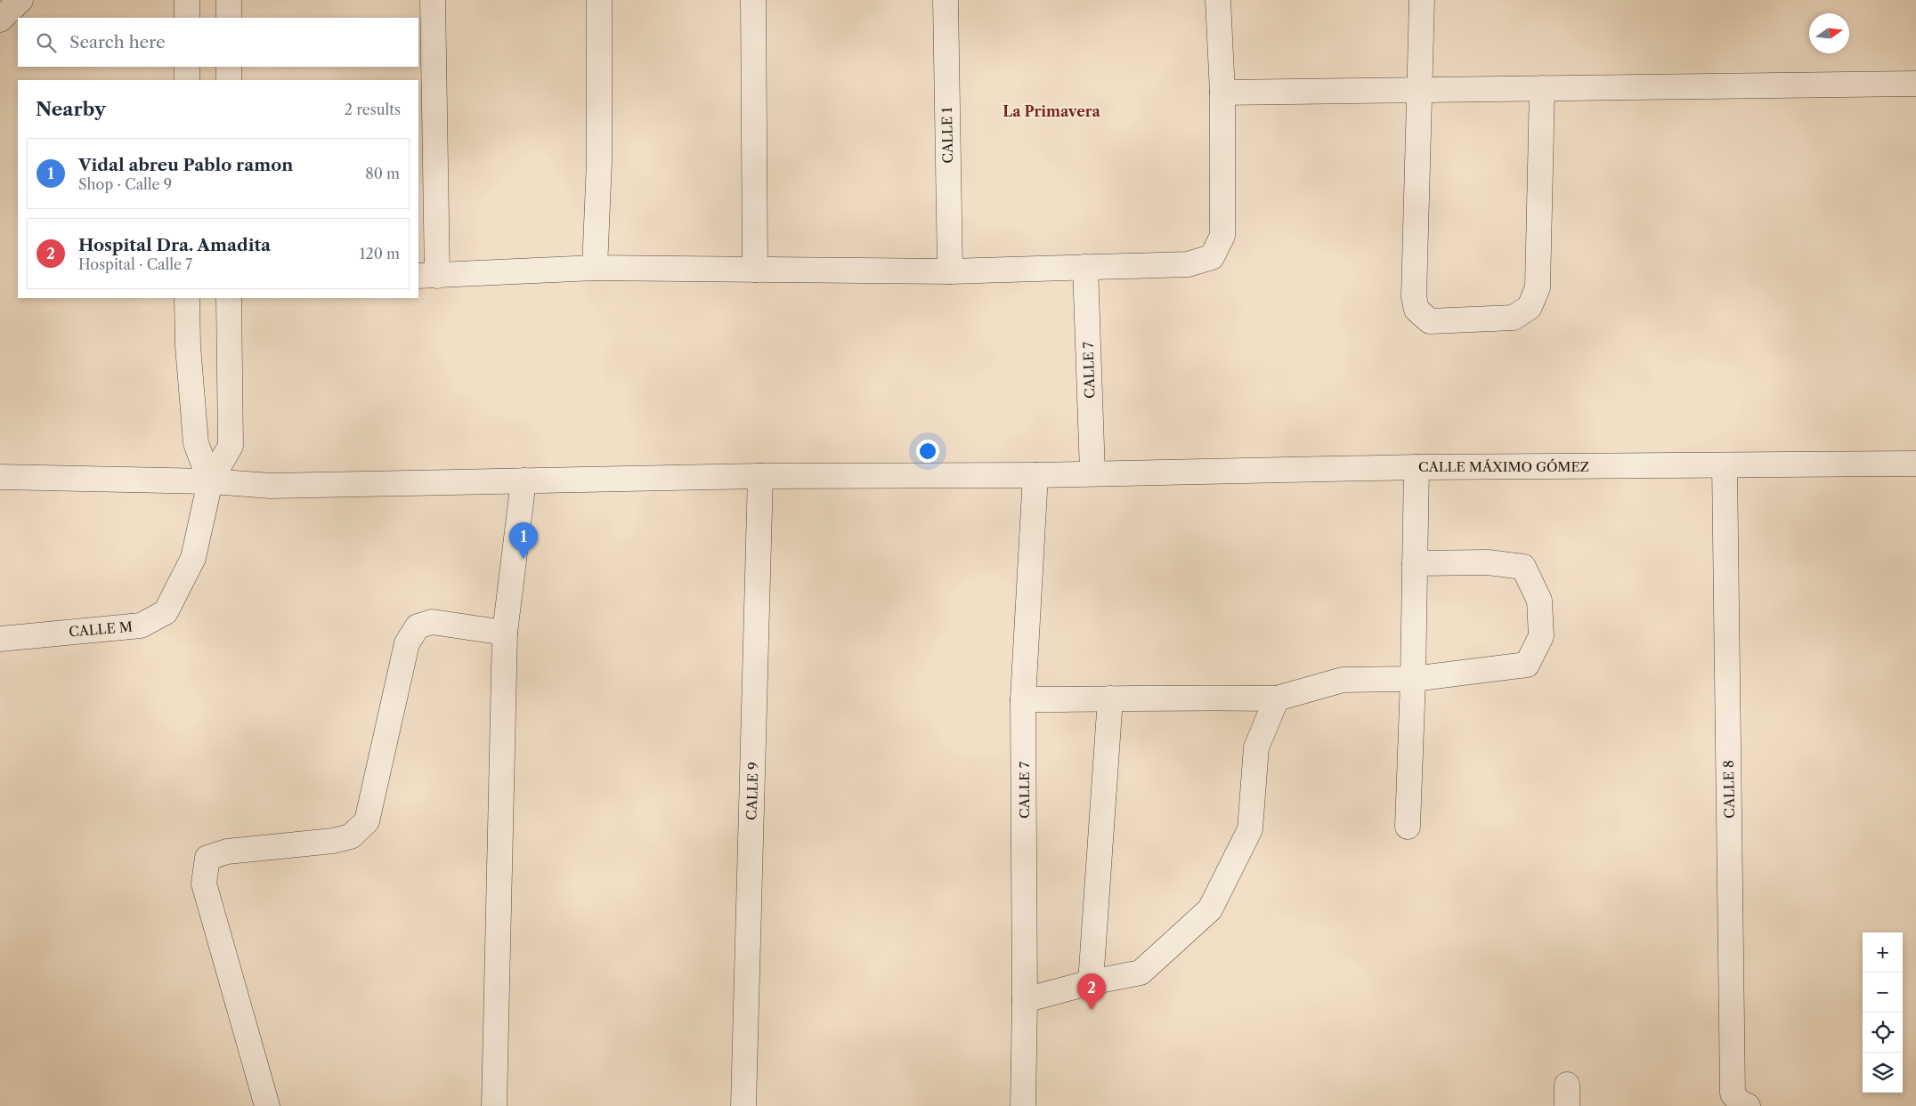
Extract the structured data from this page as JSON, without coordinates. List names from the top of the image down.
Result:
{
  "streets": {
    "street": [
      "CALLE 1",
      "CALLE 7",
      "CALLE MÁXIMO GÓMEZ",
      "CALLE M",
      "CALLE 8",
      "CALLE 9"
    ]
  },
  "crossings": [
    ["CALLE 7", "CALLE MÁXIMO GÓMEZ"],
    ["CALLE MÁXIMO GÓMEZ", "CALLE M"],
    ["CALLE MÁXIMO GÓMEZ", "CALLE 8"],
    ["CALLE MÁXIMO GÓMEZ", "CALLE 9"]
  ],
  "districts": ["La Primavera"],
  "north": "right",
  "page": {
    "search": "Search here",
    "heading": ["Nearby", "2 results"],
    "list": [
      {
        "mark": "1",
        "name": "Vidal abreu Pablo ramon",
        "note": "Shop · Calle 9",
        "value": "80 m"
      },
      {
        "mark": "2",
        "name": "Hospital Dra. Amadita",
        "note": "Hospital · Calle 7",
        "value": "120 m"
      }
    ],
    "pins": ["1", "2"],
    "map_buttons": ["+", "−"]
  }
}
